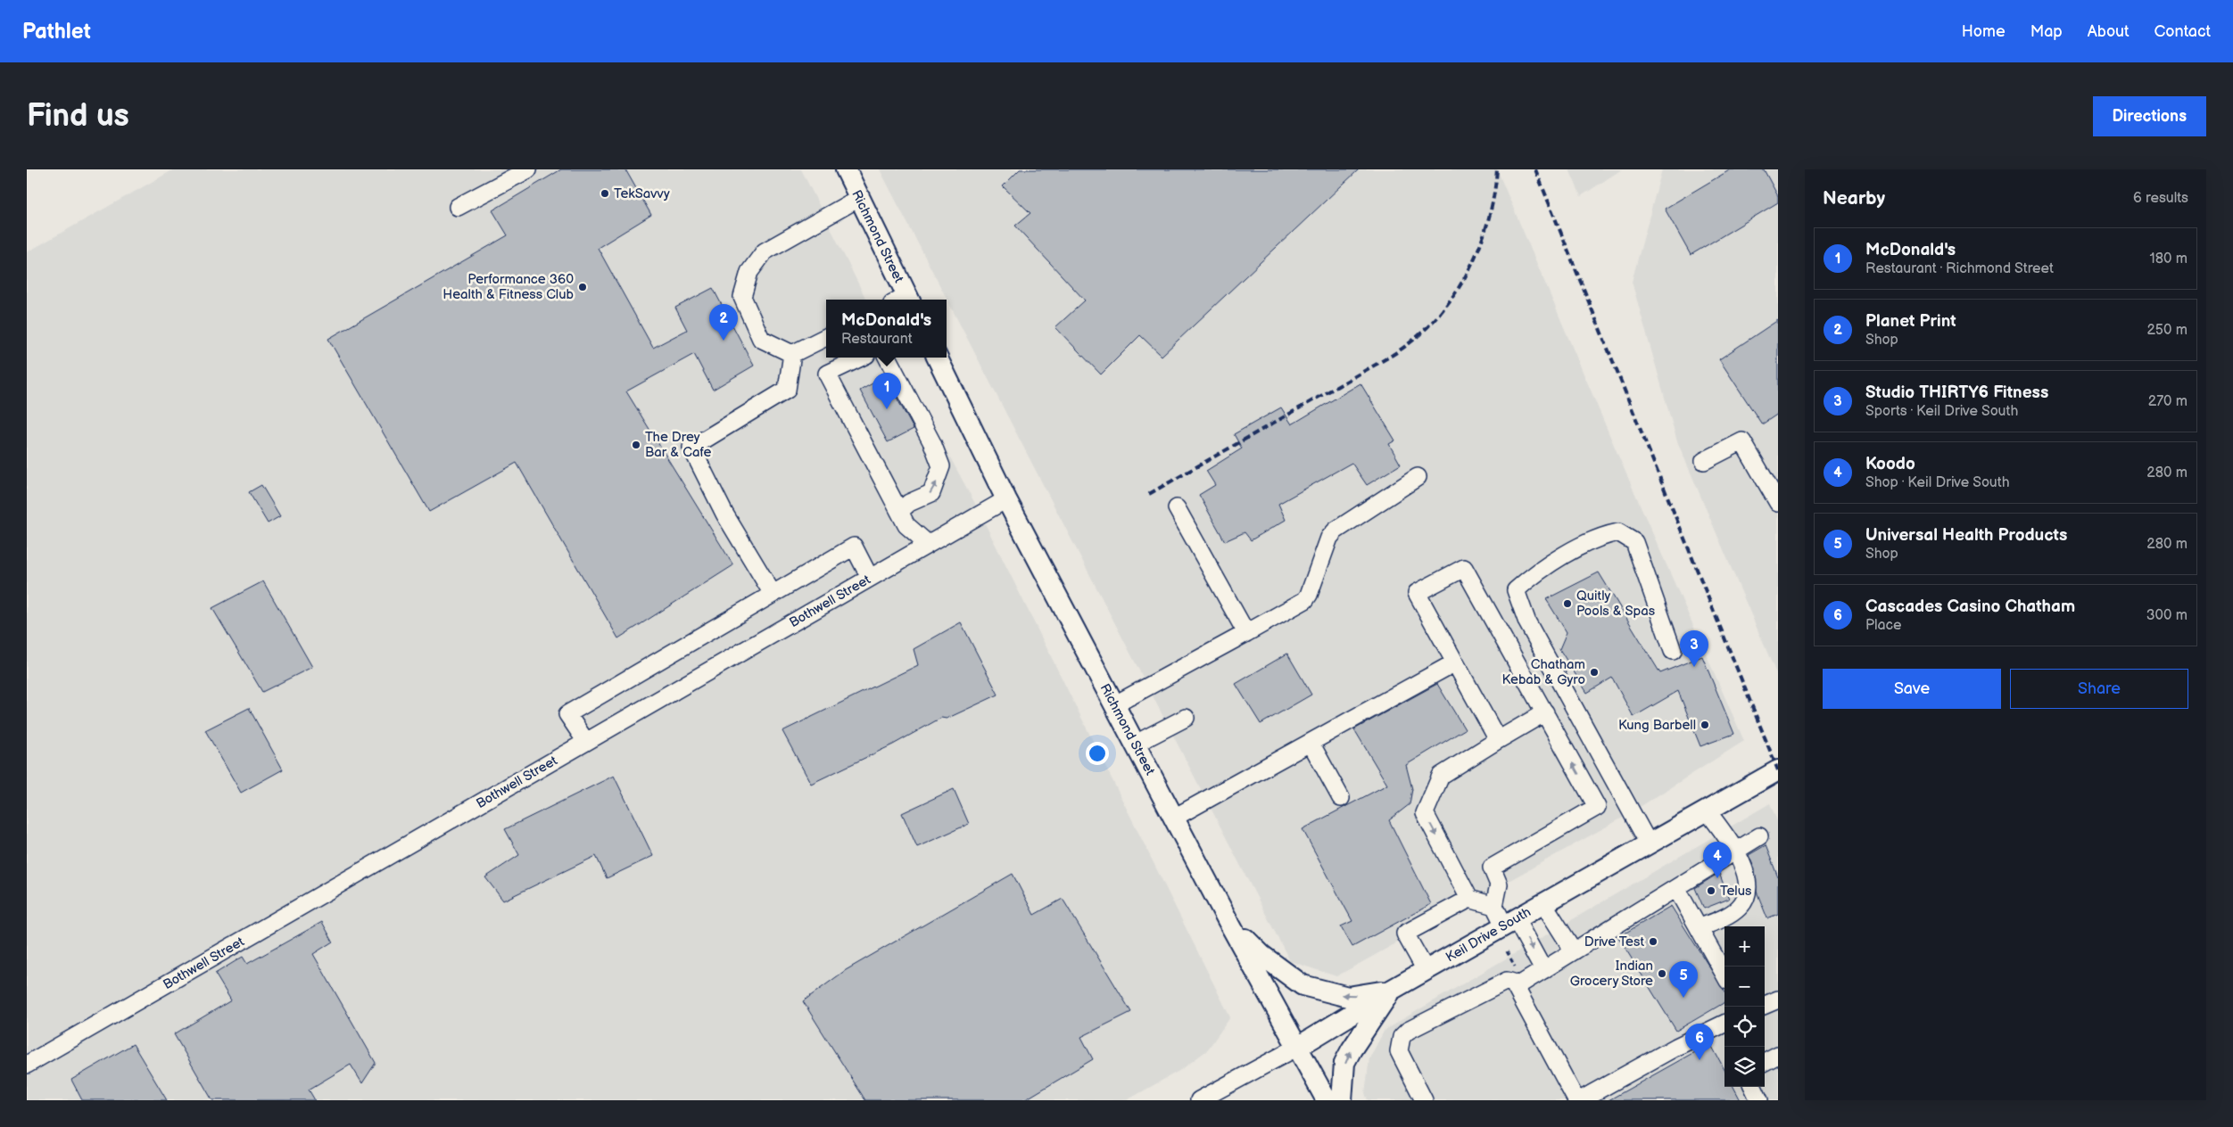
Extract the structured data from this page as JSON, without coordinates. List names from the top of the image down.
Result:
{
  "streets": {
    "main road": ["Richmond Street", "Keil Drive South"],
    "street": ["Bothwell Street"]
  },
  "crossings": [
    ["Richmond Street", "Bothwell Street"],
    ["Richmond Street", "Keil Drive South"]
  ],
  "places": [
    "TekSavvy",
    "Performance 360 Health & Fitness Club",
    "The Drey Bar & Cafe",
    "Quitly Pools & Spas",
    "Chatham Kebab & Gyro",
    "Kung Barbell",
    "Telus",
    "Drive Test",
    "Indian Grocery Store"
  ],
  "page": {
    "header": "Pathlet",
    "nav": [
      "Home",
      "Map",
      "About",
      "Contact"
    ],
    "buttons": [
      "Directions",
      ["Save", "Share"]
    ],
    "title": "Find us",
    "heading": ["Nearby", "6 results"],
    "list": [
      {
        "mark": "1",
        "name": "McDonald's",
        "note": "Restaurant · Richmond Street",
        "value": "180 m"
      },
      {
        "mark": "2",
        "name": "Planet Print",
        "note": "Shop",
        "value": "250 m"
      },
      {
        "mark": "3",
        "name": "Studio THIRTY6 Fitness",
        "note": "Sports · Keil Drive South",
        "value": "270 m"
      },
      {
        "mark": "4",
        "name": "Koodo",
        "note": "Shop · Keil Drive South",
        "value": "280 m"
      },
      {
        "mark": "5",
        "name": "Universal Health Products",
        "note": "Shop",
        "value": "280 m"
      },
      {
        "mark": "6",
        "name": "Cascades Casino Chatham",
        "note": "Place",
        "value": "300 m"
      }
    ],
    "popup": ["McDonald's", "Restaurant"],
    "pins": [
      "2",
      "1",
      "3",
      "4",
      "5",
      "6"
    ],
    "map_buttons": ["+", "−"]
  }
}
